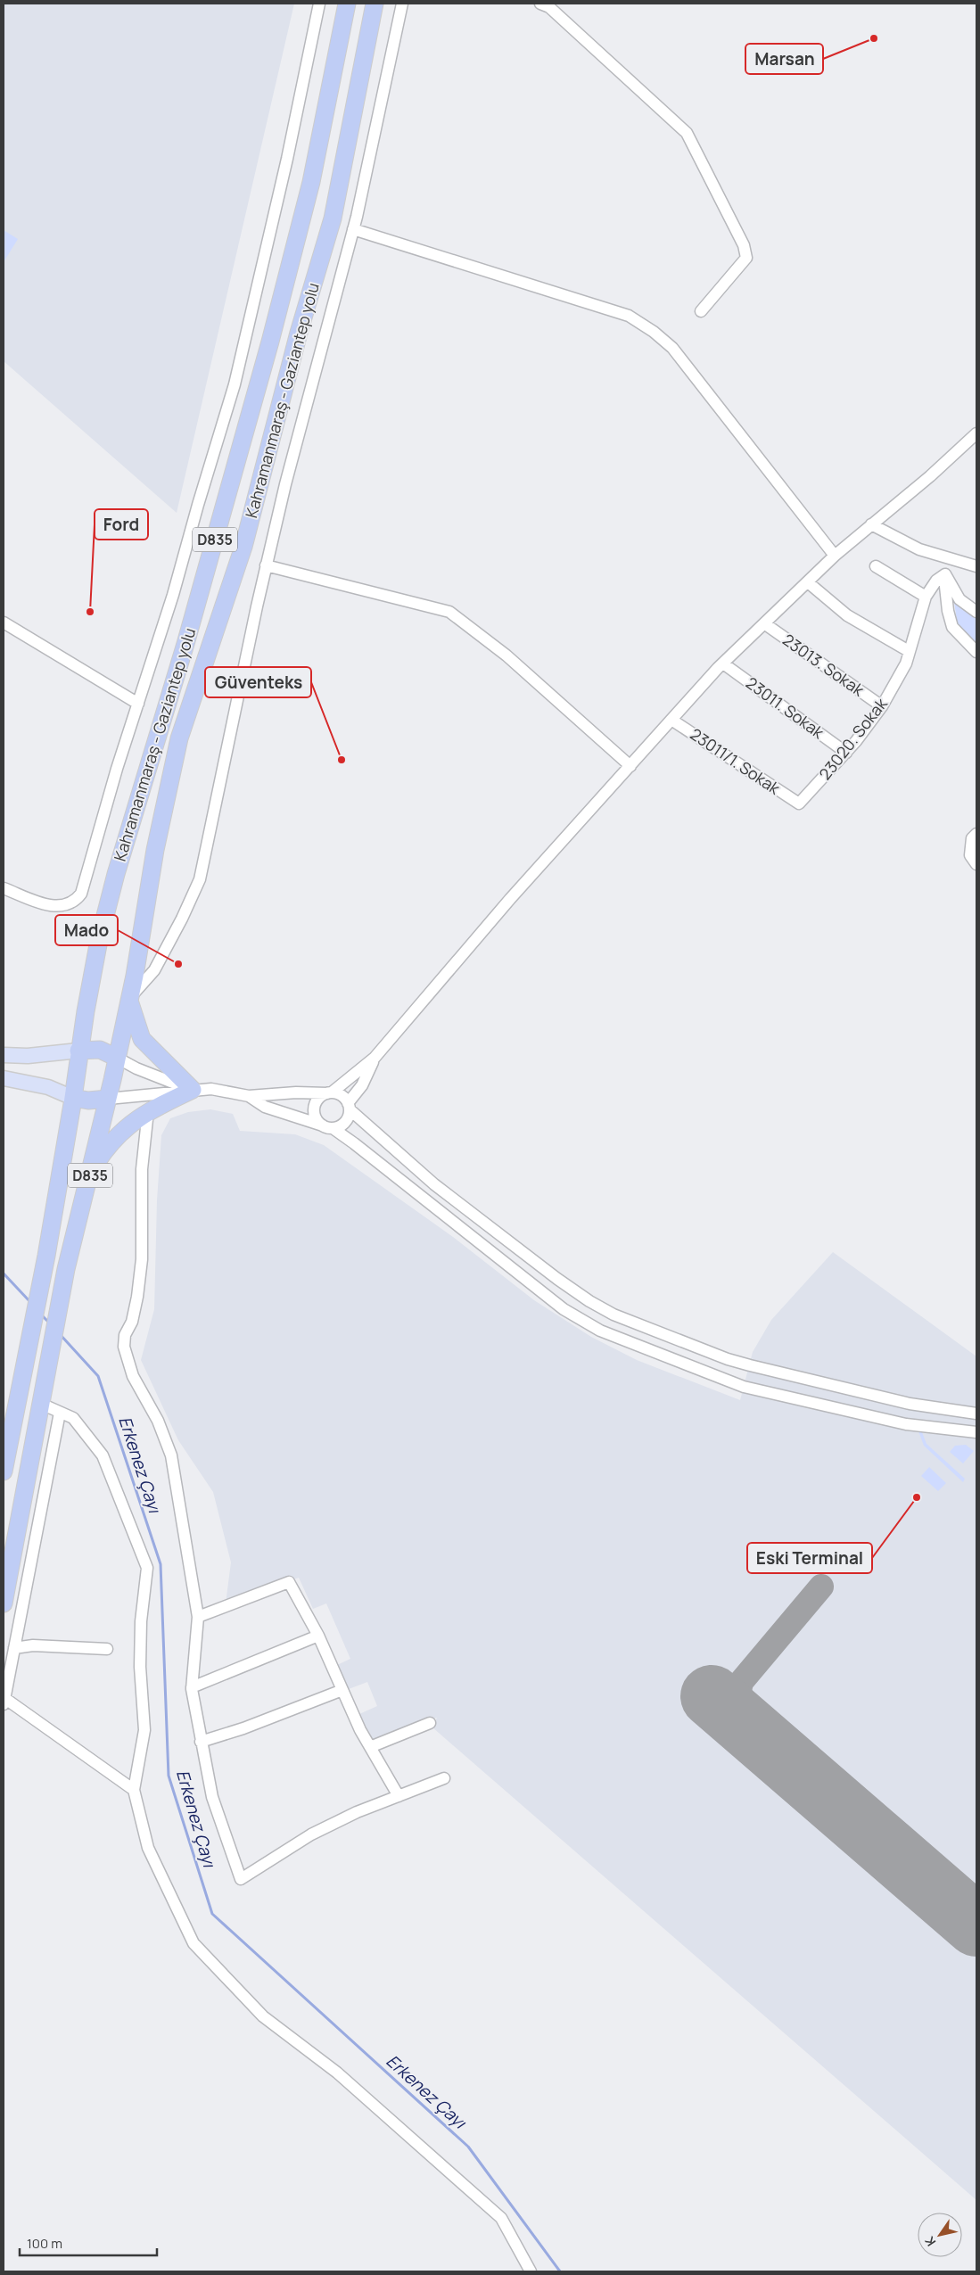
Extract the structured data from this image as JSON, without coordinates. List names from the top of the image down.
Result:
{
  "streets": {
    "highway": ["Kahramanmaraş - Gaziantep yolu", "D835"],
    "street": [
      "23013. Sokak",
      "23011. Sokak",
      "23020. Sokak",
      "23011/1. Sokak"
    ]
  },
  "crossings": [
    ["Kahramanmaraş - Gaziantep yolu", "D835"],
    ["23013. Sokak", "23020. Sokak"],
    ["23011. Sokak", "23020. Sokak"],
    ["23020. Sokak", "23011/1. Sokak"]
  ],
  "water": ["Erkenez Çayı"],
  "places": [
    "Marsan",
    "Ford",
    "Güventeks",
    "Mado",
    "Eski Terminal"
  ],
  "scale_bar": "100 m",
  "north": "bottom left"
}
